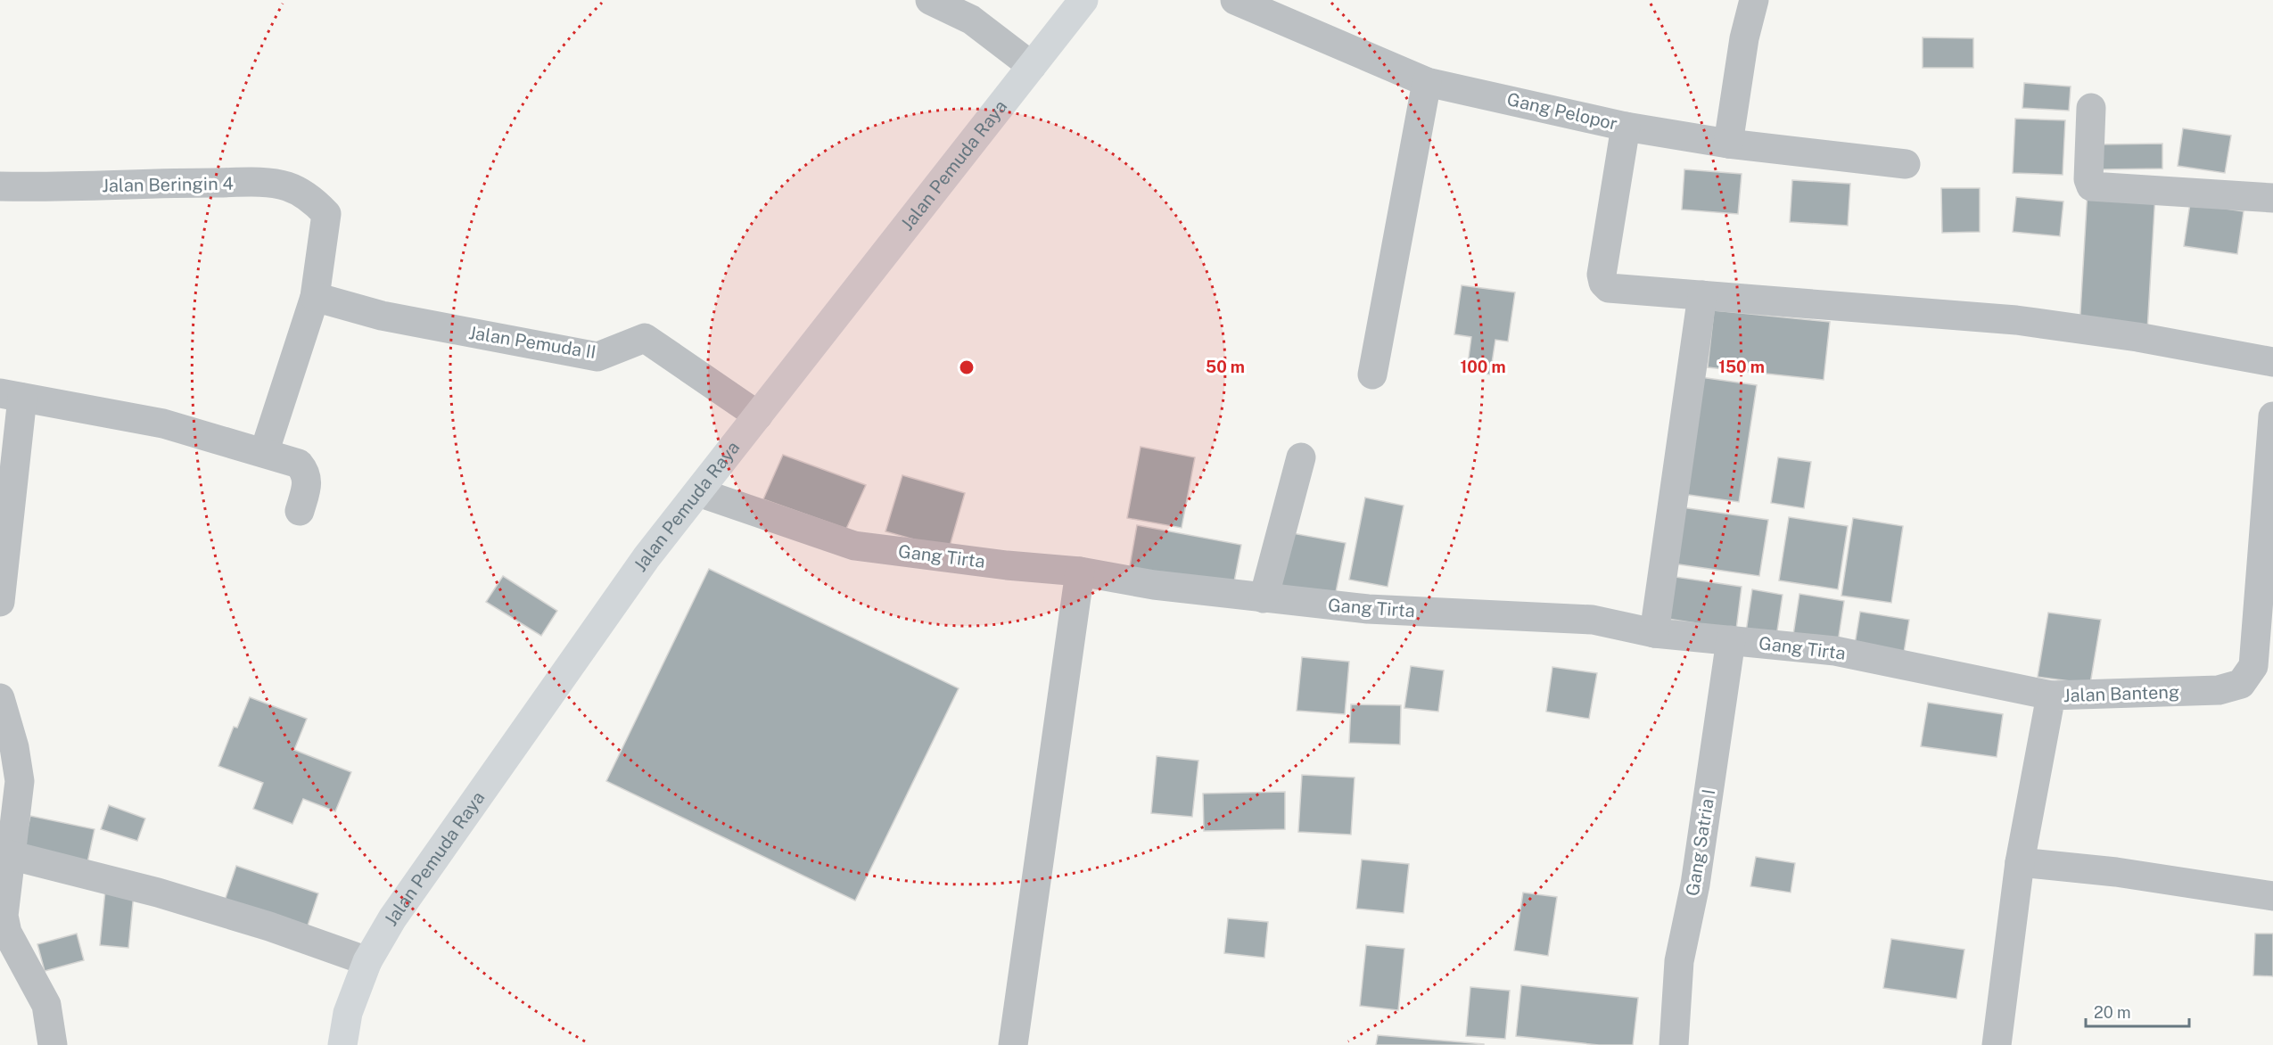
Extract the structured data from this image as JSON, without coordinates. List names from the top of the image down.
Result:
{
  "streets": {
    "main road": ["Jalan Pemuda Raya"],
    "street": [
      "Gang Pelopor",
      "Jalan Beringin 4",
      "Jalan Pemuda II",
      "Gang Tirta",
      "Jalan Banteng",
      "Gang Satria I"
    ]
  },
  "crossings": [
    ["Jalan Pemuda Raya", "Jalan Pemuda II"],
    ["Jalan Pemuda Raya", "Gang Tirta"],
    ["Jalan Beringin 4", "Jalan Pemuda II"],
    ["Gang Tirta", "Jalan Banteng"],
    ["Gang Tirta", "Gang Satria I"]
  ],
  "scale_bar": "20 m",
  "rings": ["50 m", "100 m", "150 m"]
}
